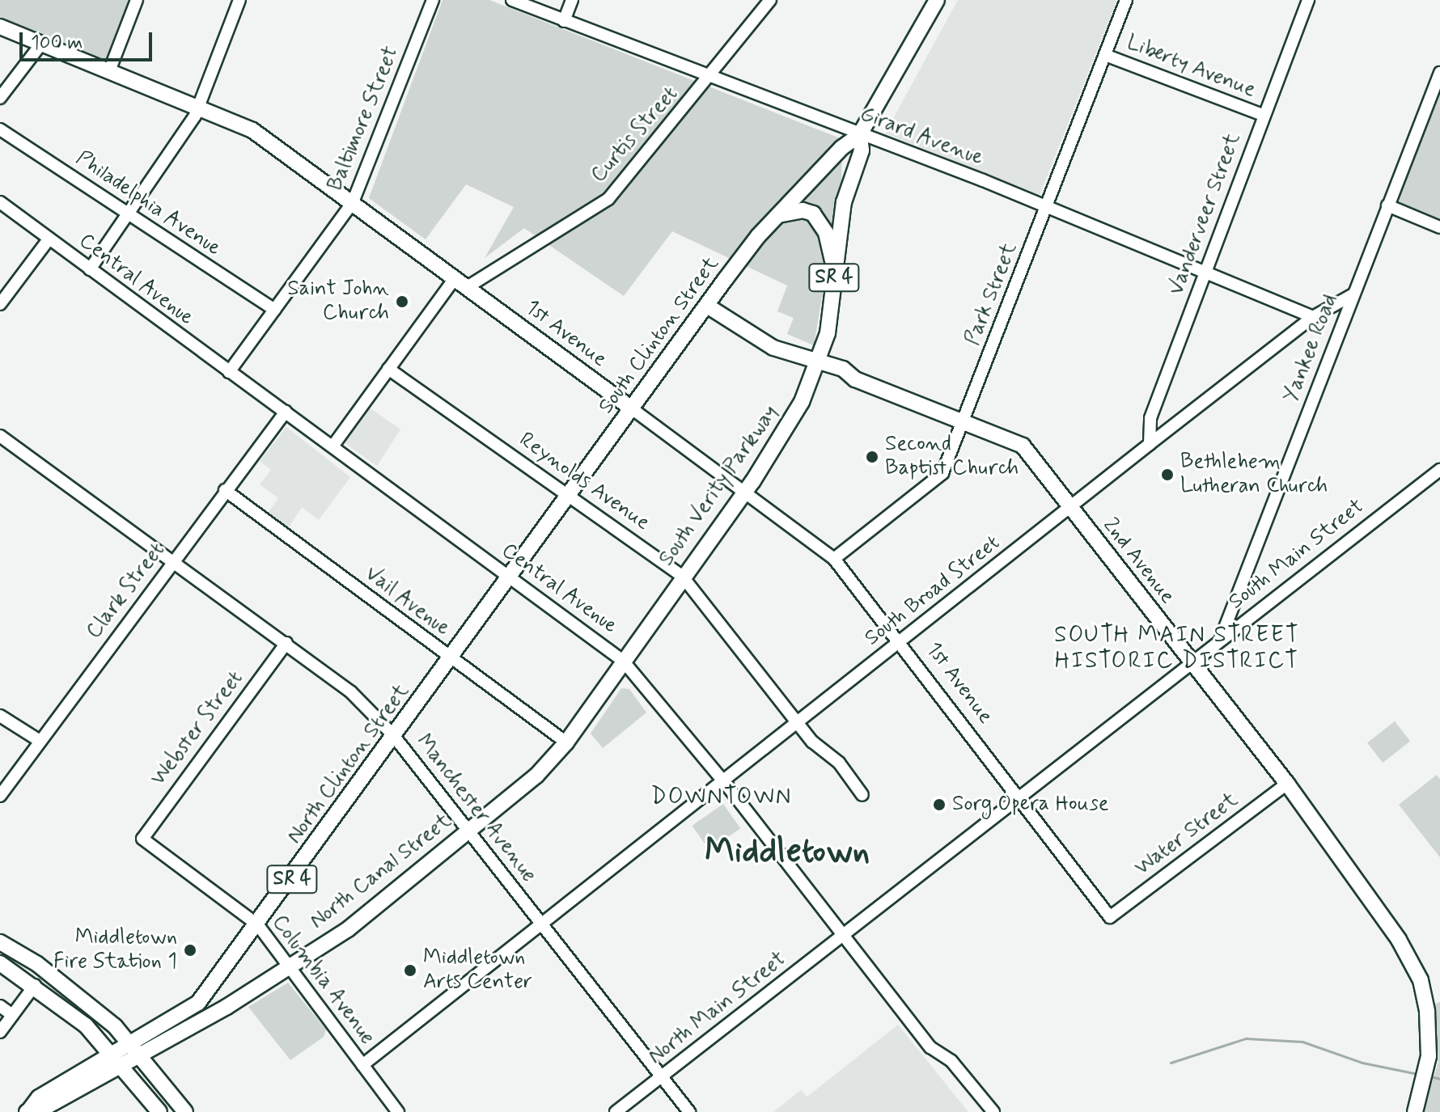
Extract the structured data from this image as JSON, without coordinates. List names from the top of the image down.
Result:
{
  "streets": {
    "main road": [
      "SR 4",
      "1st Avenue",
      "South Clinton Street",
      "South Verity Parkway",
      "2nd Avenue",
      "North Clinton Street",
      "North Canal Street"
    ],
    "street": [
      "Liberty Avenue",
      "Baltimore Street",
      "Curtis Street",
      "Girard Avenue",
      "Philadelphia Avenue",
      "Vanderveer Street",
      "Central Avenue",
      "Park Street",
      "Yankee Road",
      "Reynolds Avenue",
      "South Main Street",
      "Clark Street",
      "South Broad Street",
      "Vail Avenue",
      "Webster Street",
      "Manchester Avenue",
      "Water Street",
      "Columbia Avenue",
      "North Main Street"
    ]
  },
  "crossings": [
    ["Liberty Avenue", "Vanderveer Street"],
    ["Liberty Avenue", "Park Street"],
    ["Baltimore Street", "Philadelphia Avenue"],
    ["Baltimore Street", "Central Avenue"],
    ["Baltimore Street", "1st Avenue"],
    ["Curtis Street", "Girard Avenue"],
    ["Curtis Street", "1st Avenue"],
    ["Girard Avenue", "Vanderveer Street"],
    ["Girard Avenue", "Park Street"],
    ["Girard Avenue", "South Clinton Street"],
    ["Girard Avenue", "South Verity Parkway"],
    ["Girard Avenue", "South Broad Street"],
    ["Vanderveer Street", "South Broad Street"],
    ["SR 4", "North Clinton Street"],
    ["SR 4", "North Canal Street"],
    ["Central Avenue", "South Clinton Street"],
    ["Central Avenue", "South Verity Parkway"],
    ["Central Avenue", "South Main Street"],
    ["Central Avenue", "Clark Street"],
    ["Central Avenue", "South Broad Street"],
    ["Central Avenue", "North Clinton Street"],
    ["Central Avenue", "North Canal Street"],
    ["Central Avenue", "North Main Street"],
    ["Park Street", "1st Avenue"],
    ["Park Street", "2nd Avenue"],
    ["1st Avenue", "South Clinton Street"],
    ["1st Avenue", "South Verity Parkway"],
    ["1st Avenue", "South Main Street"],
    ["1st Avenue", "South Broad Street"],
    ["1st Avenue", "Water Street"],
    ["South Clinton Street", "Reynolds Avenue"],
    ["South Clinton Street", "South Verity Parkway"],
    ["South Clinton Street", "2nd Avenue"],
    ["South Clinton Street", "North Clinton Street"],
    ["Yankee Road", "South Main Street"],
    ["Yankee Road", "South Broad Street"],
    ["Reynolds Avenue", "South Verity Parkway"],
    ["Reynolds Avenue", "South Broad Street"],
    ["South Verity Parkway", "2nd Avenue"],
    ["South Verity Parkway", "North Canal Street"],
    ["South Main Street", "2nd Avenue"],
    ["South Main Street", "North Main Street"],
    ["2nd Avenue", "South Broad Street"],
    ["2nd Avenue", "Water Street"],
    ["Clark Street", "Vail Avenue"],
    ["Clark Street", "Manchester Avenue"],
    ["South Broad Street", "Manchester Avenue"],
    ["South Broad Street", "Columbia Avenue"],
    ["Vail Avenue", "North Clinton Street"],
    ["Vail Avenue", "North Canal Street"],
    ["Webster Street", "Manchester Avenue"],
    ["Webster Street", "Columbia Avenue"],
    ["North Clinton Street", "Manchester Avenue"],
    ["North Clinton Street", "Columbia Avenue"],
    ["Manchester Avenue", "North Canal Street"],
    ["Manchester Avenue", "North Main Street"],
    ["North Canal Street", "Columbia Avenue"]
  ],
  "districts": ["SOUTH MAIN STREET HISTORIC DISTRICT", "DOWNTOWN", "Middletown"],
  "places": [
    "Saint John Church",
    "Second Baptist Church",
    "Bethlehem Lutheran Church",
    "Sorg Opera House",
    "Middletown Fire Station 1",
    "Middletown Arts Center"
  ],
  "scale_bar": "100 m"
}
